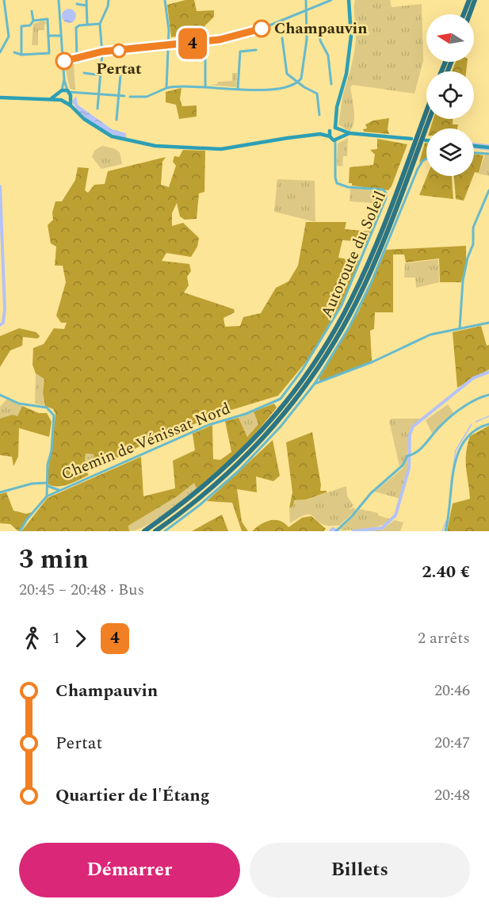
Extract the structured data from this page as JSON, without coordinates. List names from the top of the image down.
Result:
{
  "streets": {
    "highway": ["Autoroute du Soleil"],
    "street": ["Chemin de Vénissat Nord"]
  },
  "places": ["Champauvin", "Pertat"],
  "lines": ["bus line 4"],
  "north": "left",
  "page": {
    "on_map": "4",
    "heading": ["3 min", "20:45 – 20:48 · Bus", "2.40 €"],
    "legs": ["1", "4", "2 arrêts"],
    "list": [
      {
        "name": "Champauvin",
        "value": "20:46"
      },
      {
        "name": "Pertat",
        "value": "20:47"
      },
      {
        "name": "Quartier de l'Étang",
        "value": "20:48"
      }
    ],
    "buttons": ["Démarrer", "Billets"]
  }
}
